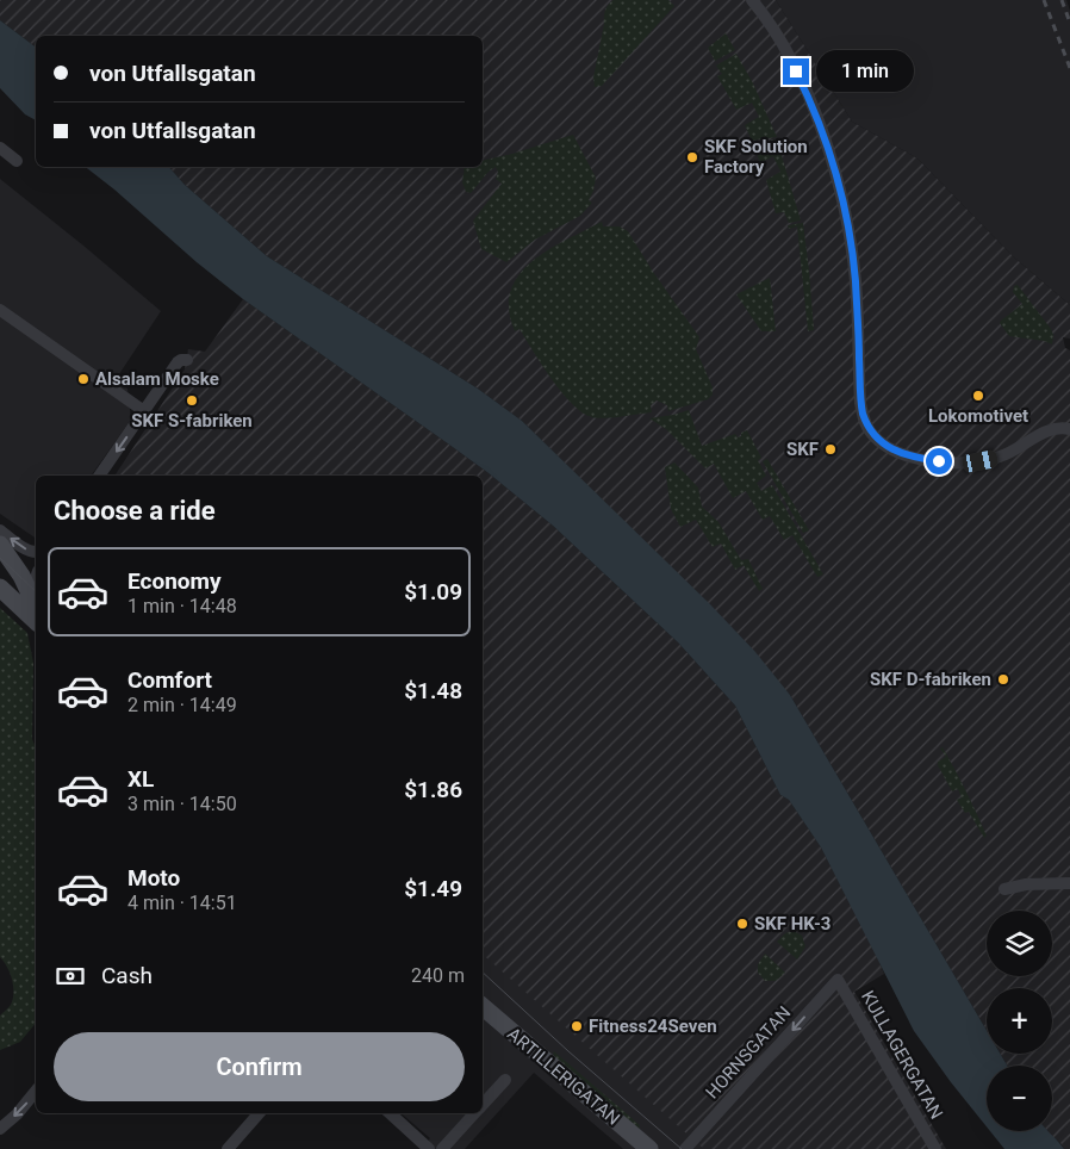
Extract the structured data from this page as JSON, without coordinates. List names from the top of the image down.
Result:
{
  "streets": {
    "main road": ["ARTILLERIGATAN"],
    "street": ["HORNSGATAN", "KULLAGERGATAN"]
  },
  "crossings": [
    ["HORNSGATAN", "KULLAGERGATAN"]
  ],
  "one_way": ["HORNSGATAN"],
  "places": [
    "SKF Solution Factory",
    "Alsalam Moske",
    "Lokomotivet",
    "SKF S-fabriken",
    "SKF",
    "SKF D-fabriken",
    "SKF HK-3",
    "Fitness24Seven"
  ],
  "page": {
    "banner": ["von Utfallsgatan", "von Utfallsgatan"],
    "bubble": "1 min",
    "heading": "Choose a ride",
    "list": [
      {
        "name": "Economy",
        "note": "1 min · 14:48",
        "value": "$1.09"
      },
      {
        "name": "Comfort",
        "note": "2 min · 14:49",
        "value": "$1.48"
      },
      {
        "name": "XL",
        "note": "3 min · 14:50",
        "value": "$1.86"
      },
      {
        "name": "Moto",
        "note": "4 min · 14:51",
        "value": "$1.49"
      }
    ],
    "map_buttons": ["+", "−"],
    "pay": ["Cash", "240 m"],
    "buttons": "Confirm"
  }
}
